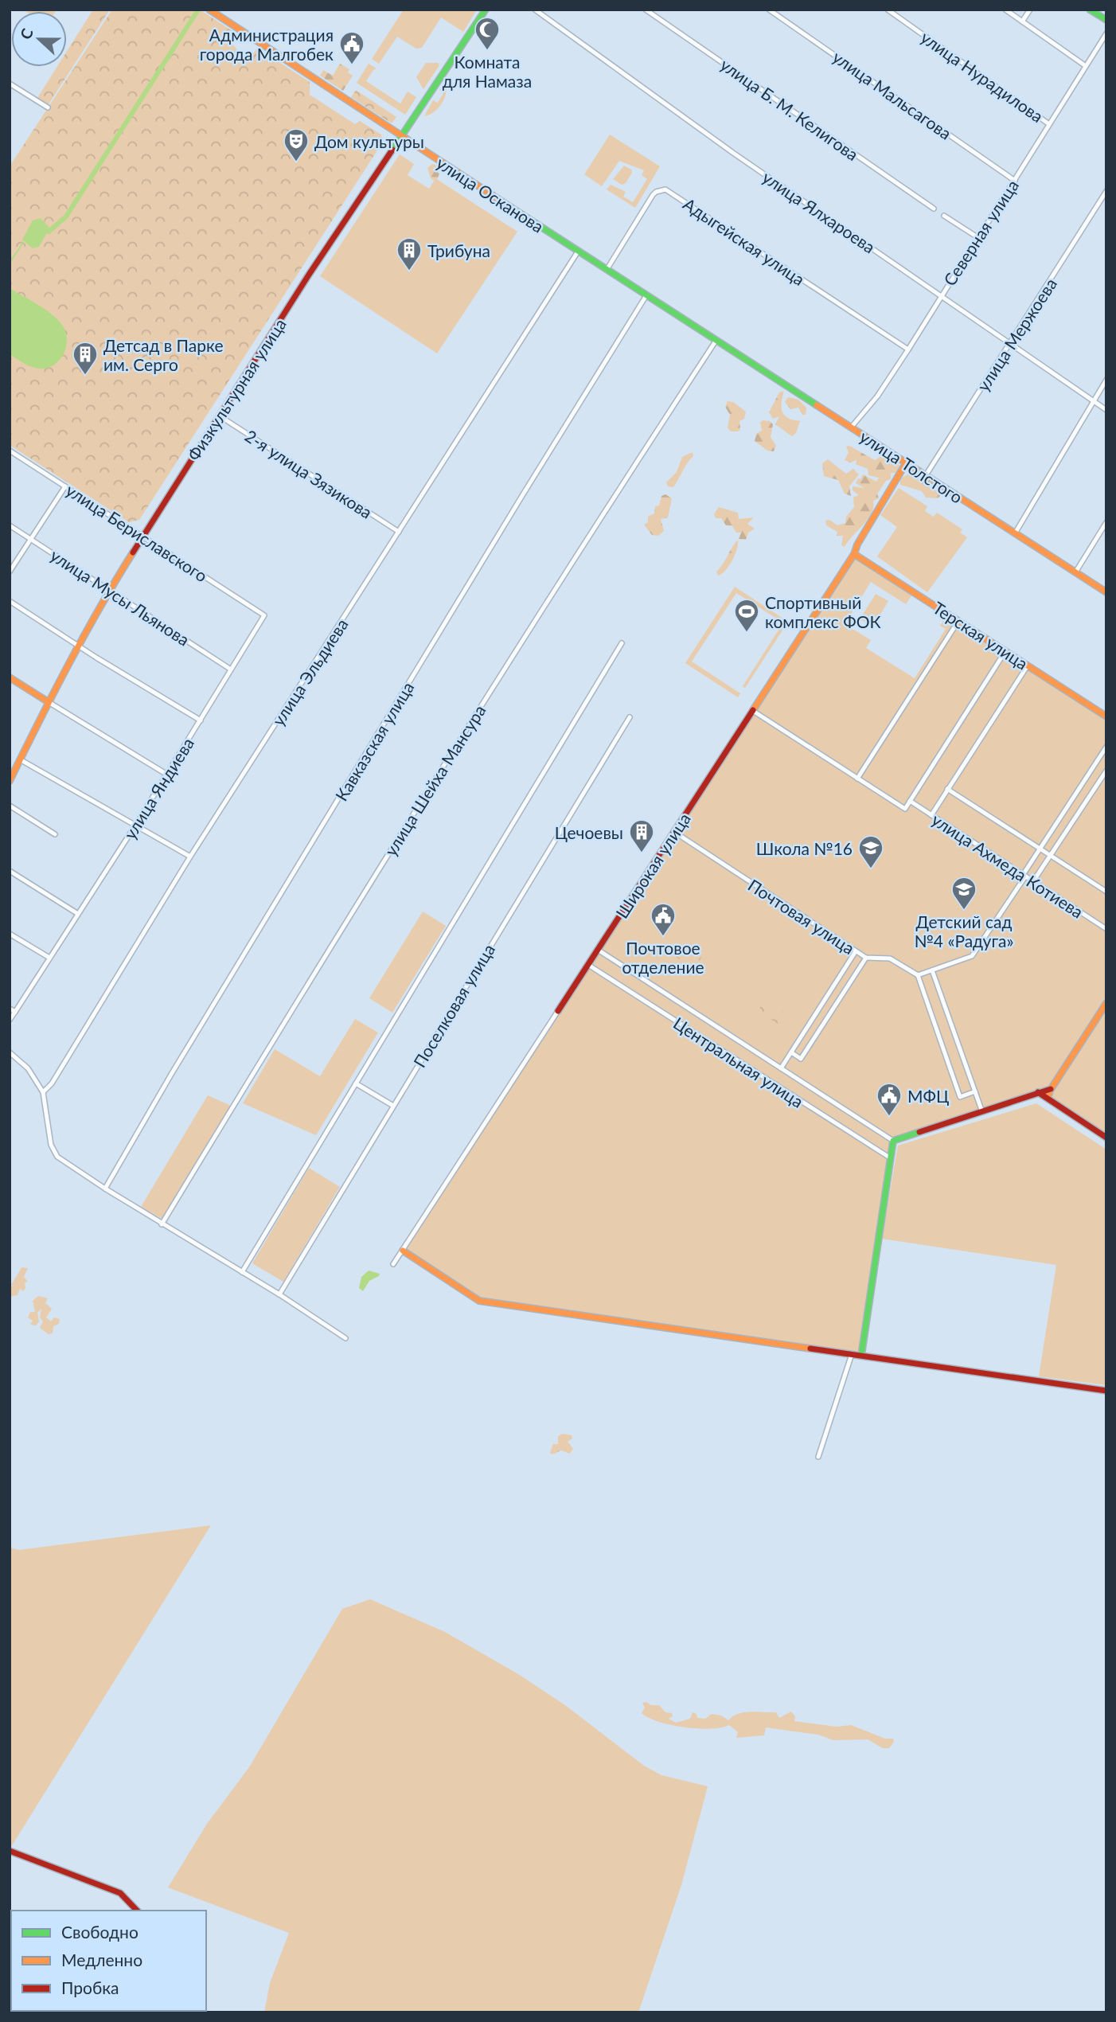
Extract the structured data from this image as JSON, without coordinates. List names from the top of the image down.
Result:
{
  "streets": {
    "street": [
      "улица Нурадилова",
      "улица Мальсагова",
      "улица Б. М. Келигова",
      "улица Осканова",
      "улица Ялхароева",
      "Северная улица",
      "Адыгейская улица",
      "улица Мержоева",
      "Физкультурная улица",
      "улица Толстого",
      "2-я улица Зязикова",
      "улица Бериславского",
      "улица Мусы Льянова",
      "Терская улица",
      "улица Эльдиева",
      "Кавказская улица",
      "улица Шейха Мансура",
      "улица Яндиева",
      "Широкая улица",
      "улица Ахмеда Котиева",
      "Почтовая улица",
      "Поселковая улица",
      "Центральная улица"
    ]
  },
  "crossings": [
    ["улица Нурадилова", "Северная улица"],
    ["улица Мальсагова", "Северная улица"],
    ["улица Осканова", "Адыгейская улица"],
    ["улица Осканова", "Физкультурная улица"],
    ["улица Осканова", "улица Толстого"],
    ["улица Осканова", "улица Эльдиева"],
    ["улица Осканова", "Кавказская улица"],
    ["улица Осканова", "улица Шейха Мансура"],
    ["улица Ялхароева", "Северная улица"],
    ["улица Ялхароева", "улица Мержоева"],
    ["Северная улица", "Адыгейская улица"],
    ["Северная улица", "улица Толстого"],
    ["улица Мержоева", "улица Толстого"],
    ["Физкультурная улица", "2-я улица Зязикова"],
    ["Физкультурная улица", "улица Бериславского"],
    ["Физкультурная улица", "улица Мусы Льянова"],
    ["улица Толстого", "улица Шейха Мансура"],
    ["улица Толстого", "Широкая улица"],
    ["2-я улица Зязикова", "улица Эльдиева"],
    ["улица Бериславского", "улица Яндиева"],
    ["улица Мусы Льянова", "улица Яндиева"],
    ["Терская улица", "Широкая улица"],
    ["Широкая улица", "Почтовая улица"],
    ["Широкая улица", "Центральная улица"]
  ],
  "places": {
    "mosque": ["Комната для Намаза"],
    "public building": ["Администрация города Малгобек", "Почтовое отделение", "МФЦ"],
    "theatre": ["Дом культуры"],
    "building": ["Трибуна", "Детсад в Парке им. Серго", "Цечоевы"],
    "sports": ["Спортивный комплекс ФОК"],
    "school or university": ["Школа №16", "Детский сад №4 «Радуга»"]
  },
  "legend": ["Свободно", "Медленно", "Пробка"],
  "north": "left"
}
